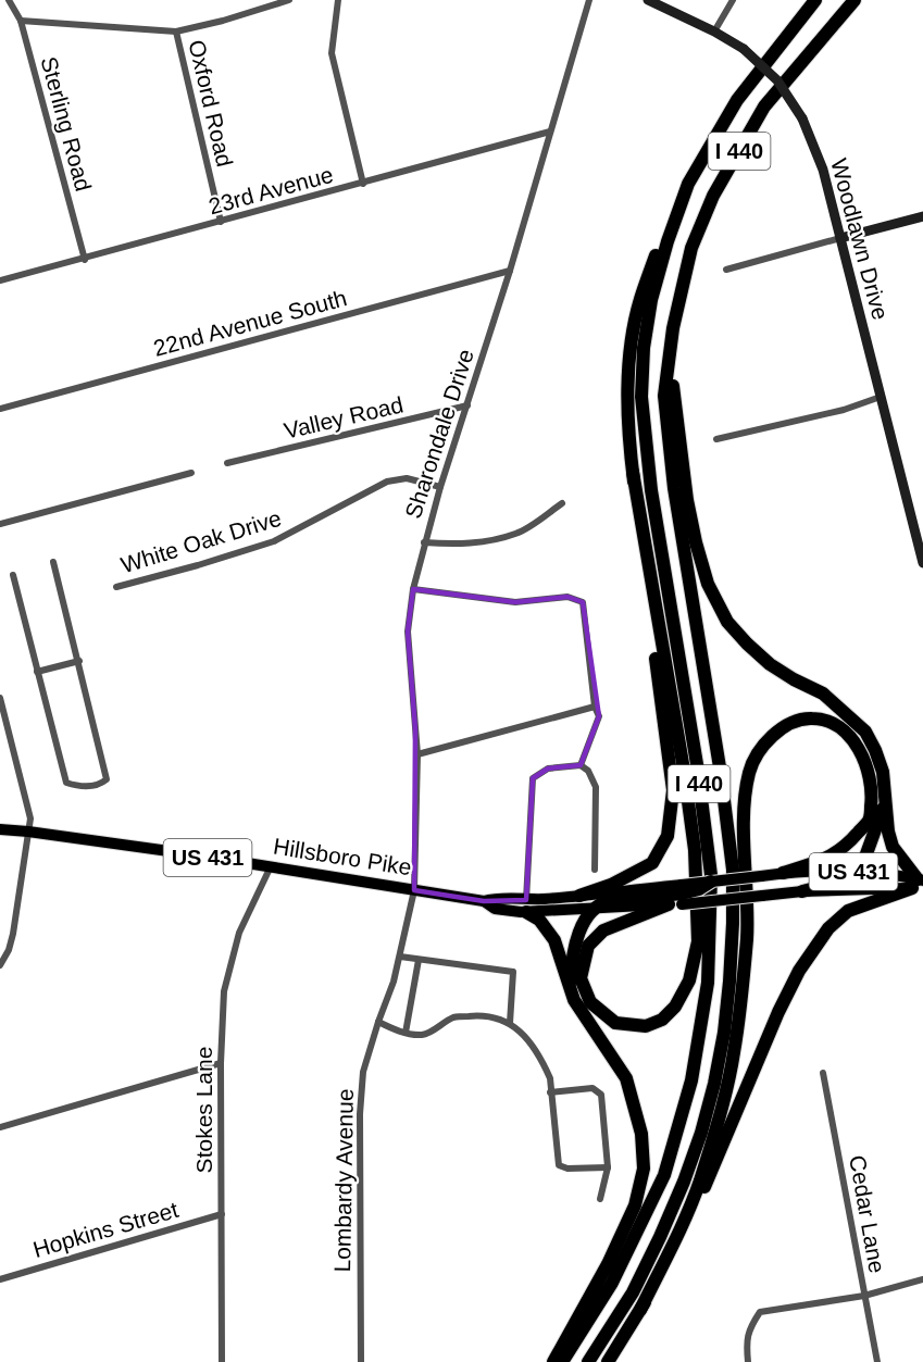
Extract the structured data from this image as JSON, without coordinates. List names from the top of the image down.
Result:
{
  "streets": {
    "highway": ["I 440"],
    "main road": ["Woodlawn Drive", "Hillsboro Pike", "US 431"],
    "street": [
      "Oxford Road",
      "Sterling Road",
      "23rd Avenue",
      "22nd Avenue South",
      "Valley Road",
      "Sharondale Drive",
      "White Oak Drive",
      "Stokes Lane",
      "Lombardy Avenue",
      "Cedar Lane",
      "Hopkins Street"
    ]
  },
  "crossings": [
    ["Oxford Road", "23rd Avenue"],
    ["Sterling Road", "23rd Avenue"],
    ["23rd Avenue", "Sharondale Drive"],
    ["22nd Avenue South", "Sharondale Drive"],
    ["Valley Road", "Sharondale Drive"],
    ["Sharondale Drive", "White Oak Drive"],
    ["Sharondale Drive", "Hillsboro Pike"],
    ["Sharondale Drive", "Lombardy Avenue"],
    ["Hillsboro Pike", "US 431"],
    ["Hillsboro Pike", "Stokes Lane"],
    ["Hillsboro Pike", "Lombardy Avenue"],
    ["Stokes Lane", "Hopkins Street"]
  ]
}
